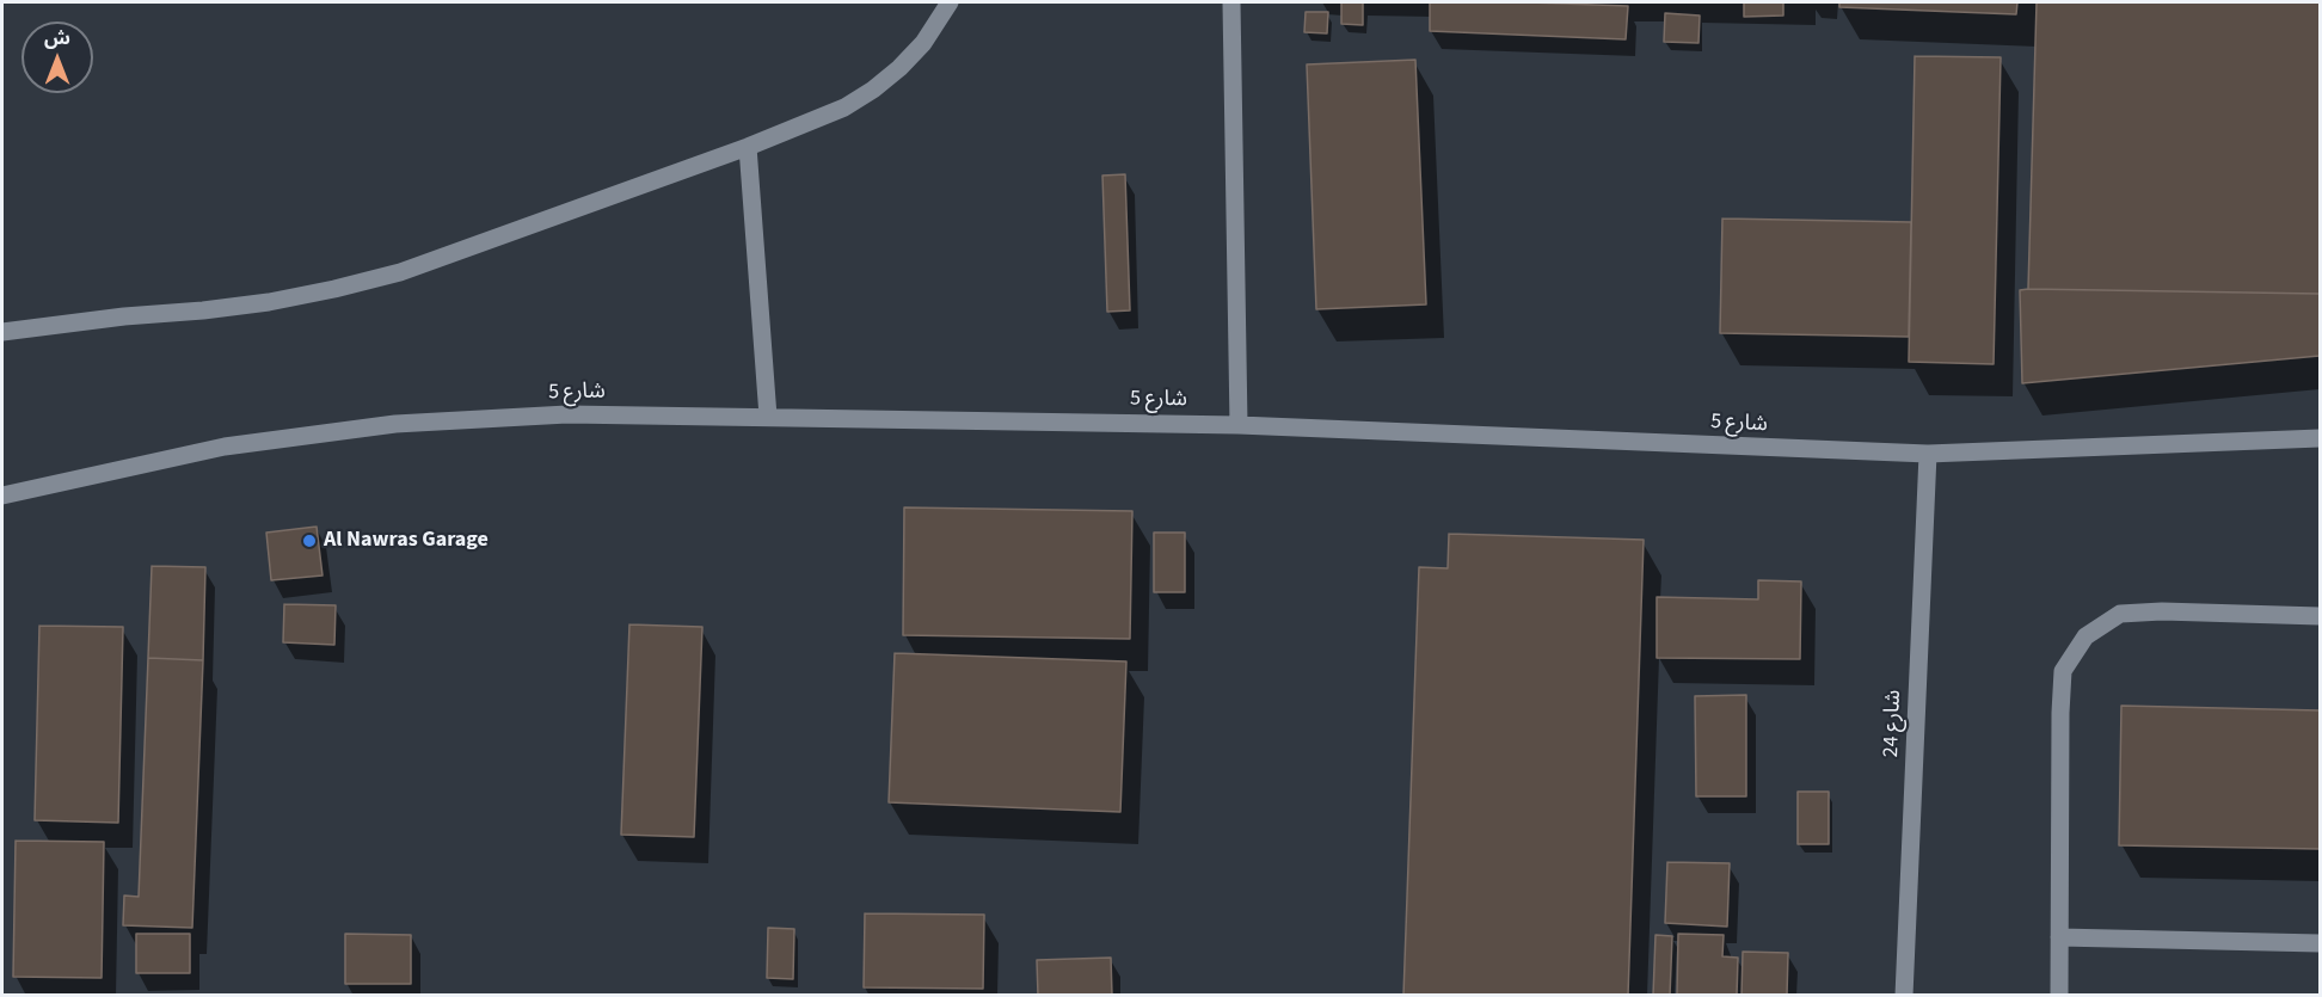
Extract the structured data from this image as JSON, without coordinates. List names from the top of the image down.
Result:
{
  "streets": {
    "street": ["شارع 5", "شارع 24"]
  },
  "crossings": [
    ["شارع 5", "شارع 24"]
  ],
  "places": ["Al Nawras Garage"],
  "north": "top"
}
